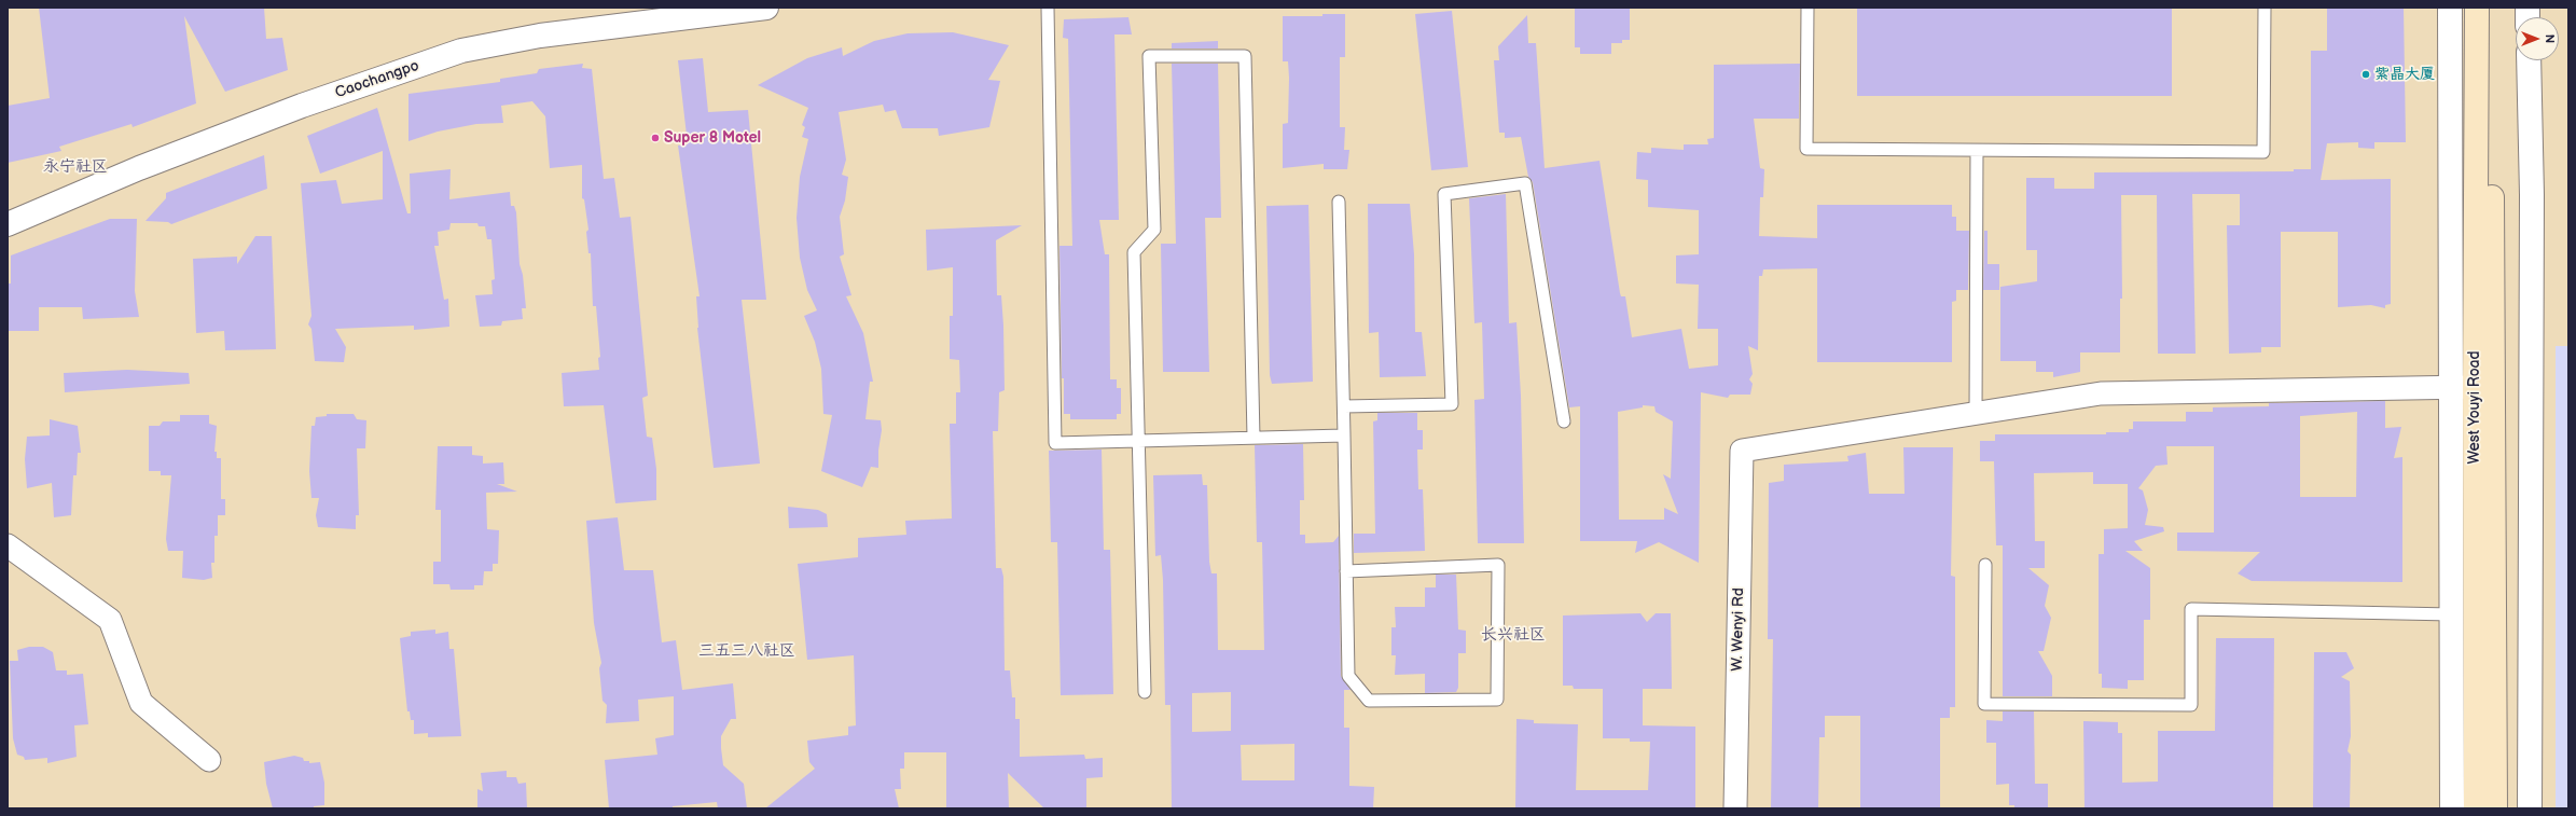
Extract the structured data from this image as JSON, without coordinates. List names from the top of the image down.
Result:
{
  "streets": {
    "main road": ["West Youyi Road"],
    "street": ["Caochangpo", "W. Wenyi Rd"]
  },
  "districts": ["永宁社区", "长兴社区", "三五三八社区"],
  "places": ["紫晶大厦", "Super 8 Motel"],
  "north": "right"
}
